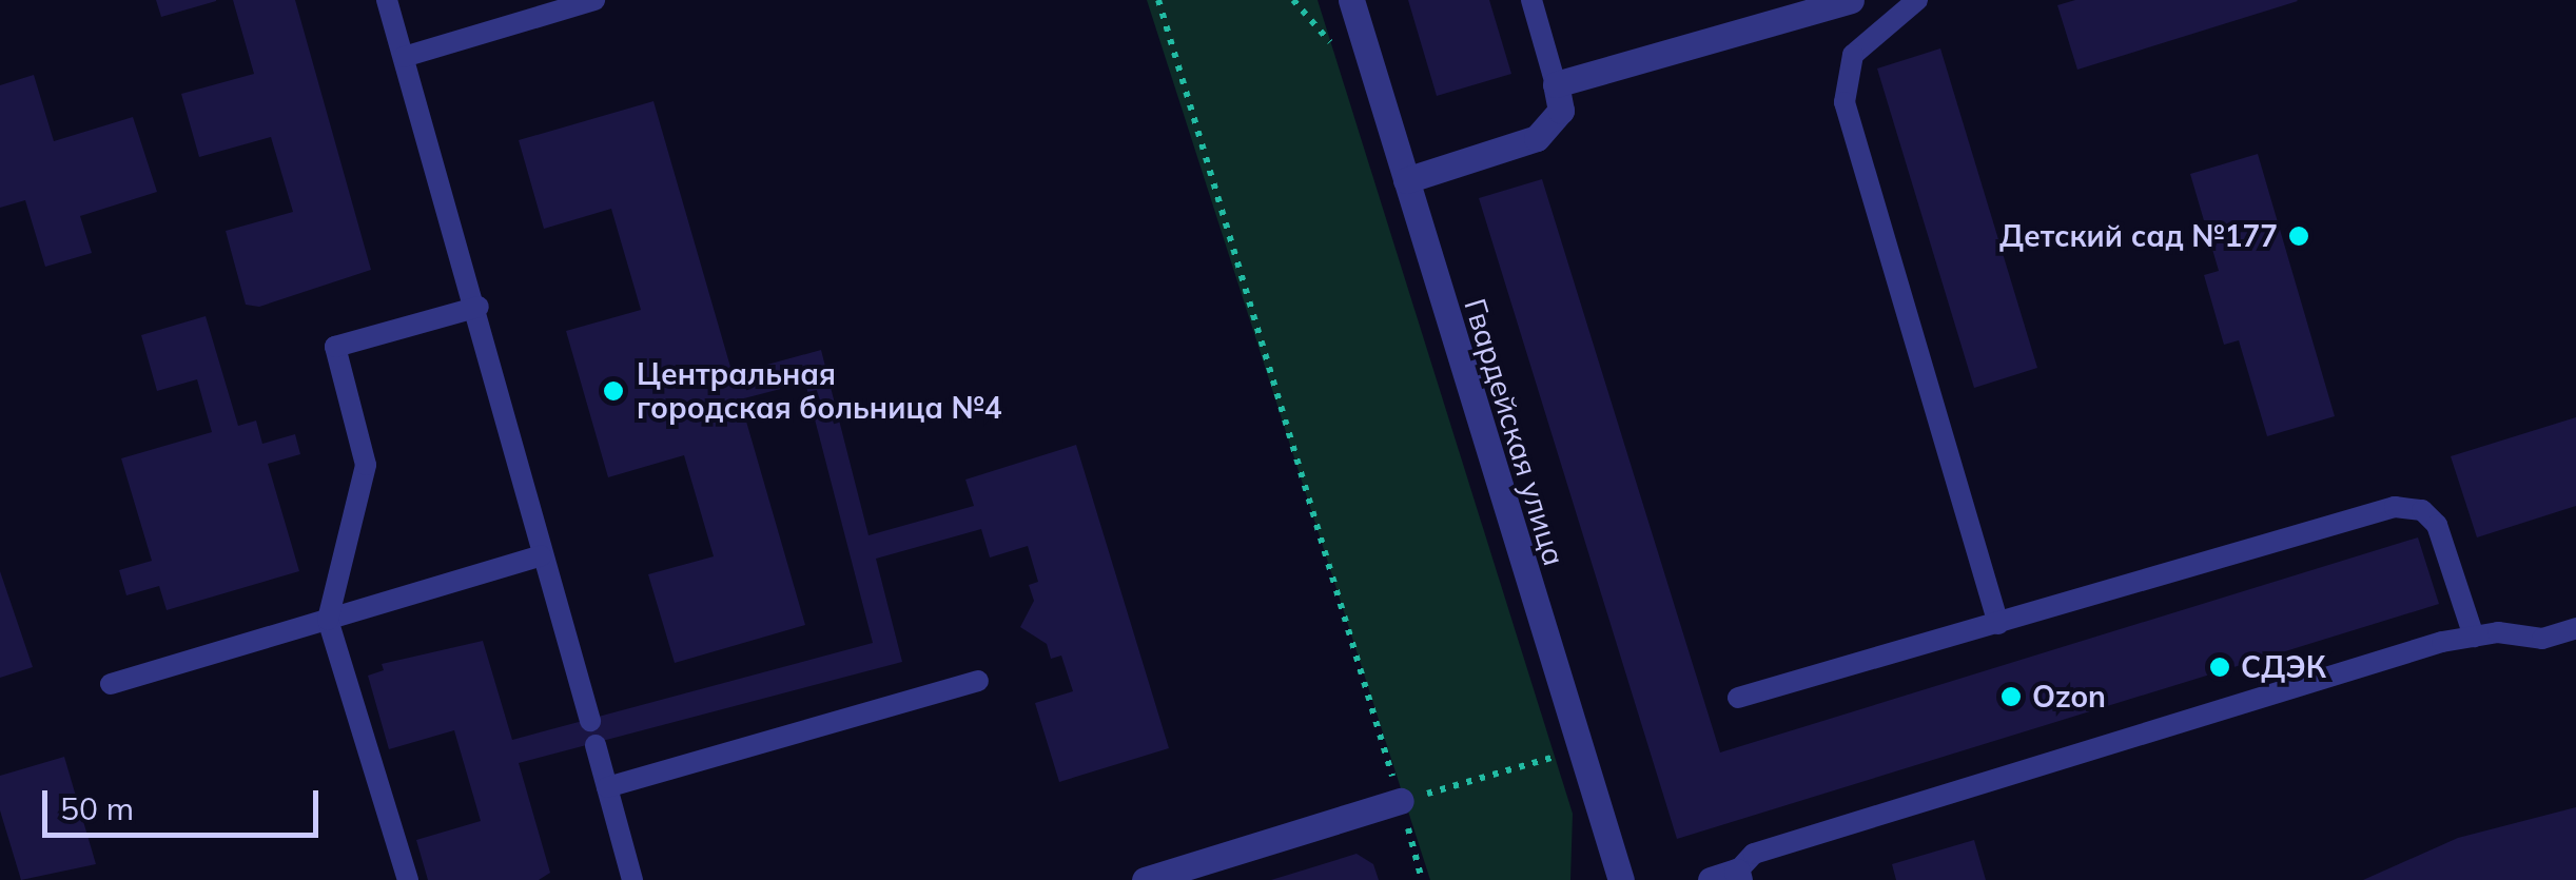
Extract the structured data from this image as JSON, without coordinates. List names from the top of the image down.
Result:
{
  "streets": {
    "street": ["Гвардейская улица"]
  },
  "places": [
    "Детский сад №177",
    "Центральная городская больница №4",
    "СДЭК",
    "Ozon"
  ],
  "scale_bar": "50 m"
}
